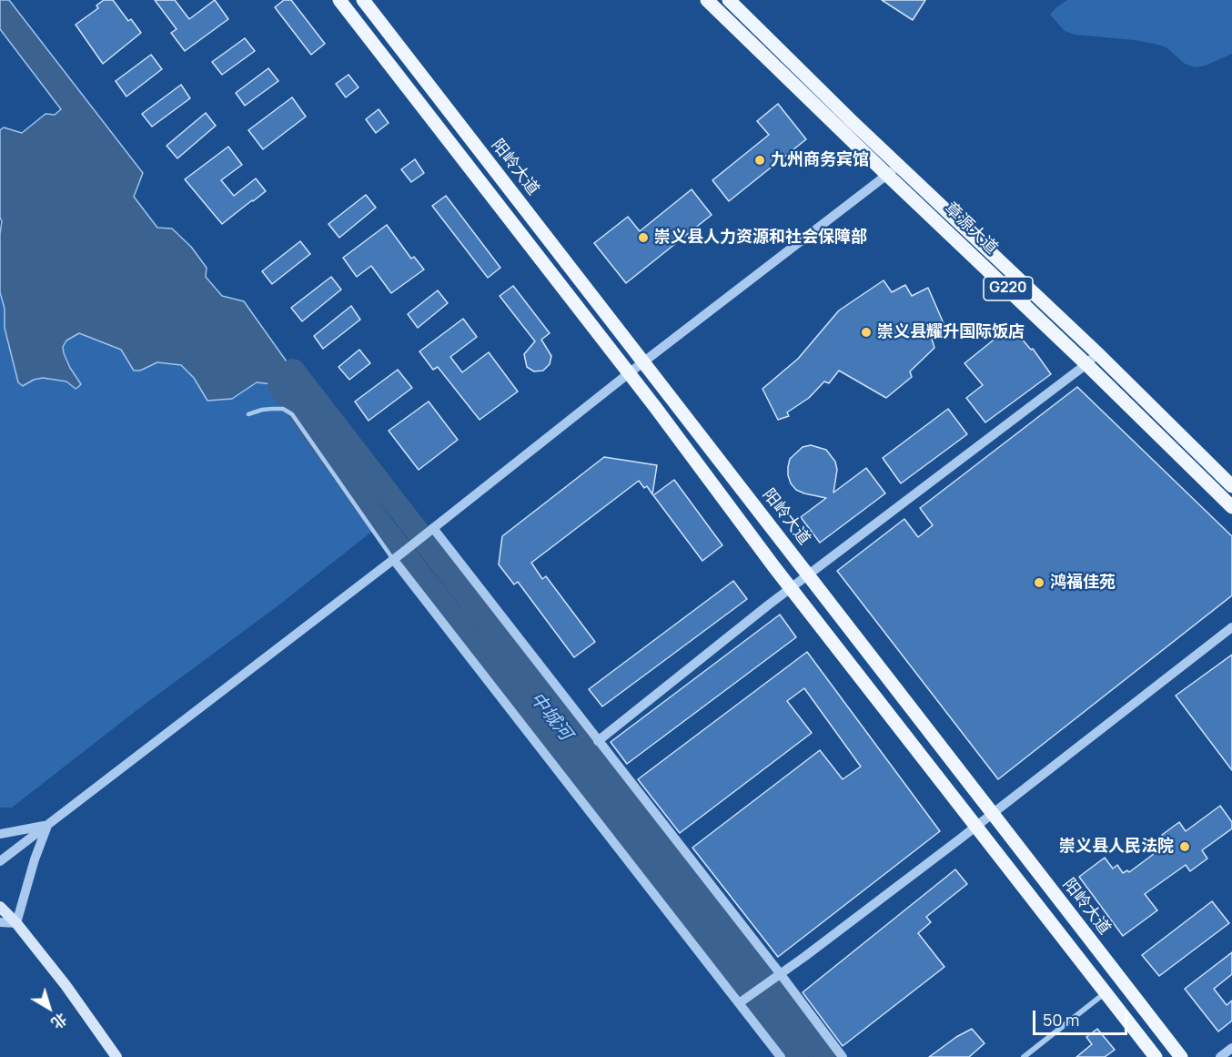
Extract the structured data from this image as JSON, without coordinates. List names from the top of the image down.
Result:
{
  "streets": {
    "main road": ["阳岭大道", "章源大道", "G220"]
  },
  "water": ["中城河"],
  "places": [
    "九州商务宾馆",
    "崇义县人力资源和社会保障部",
    "崇义县耀升国际饭店",
    "鸿福佳苑",
    "崇义县人民法院"
  ],
  "scale_bar": "50 m",
  "north": "bottom right"
}
